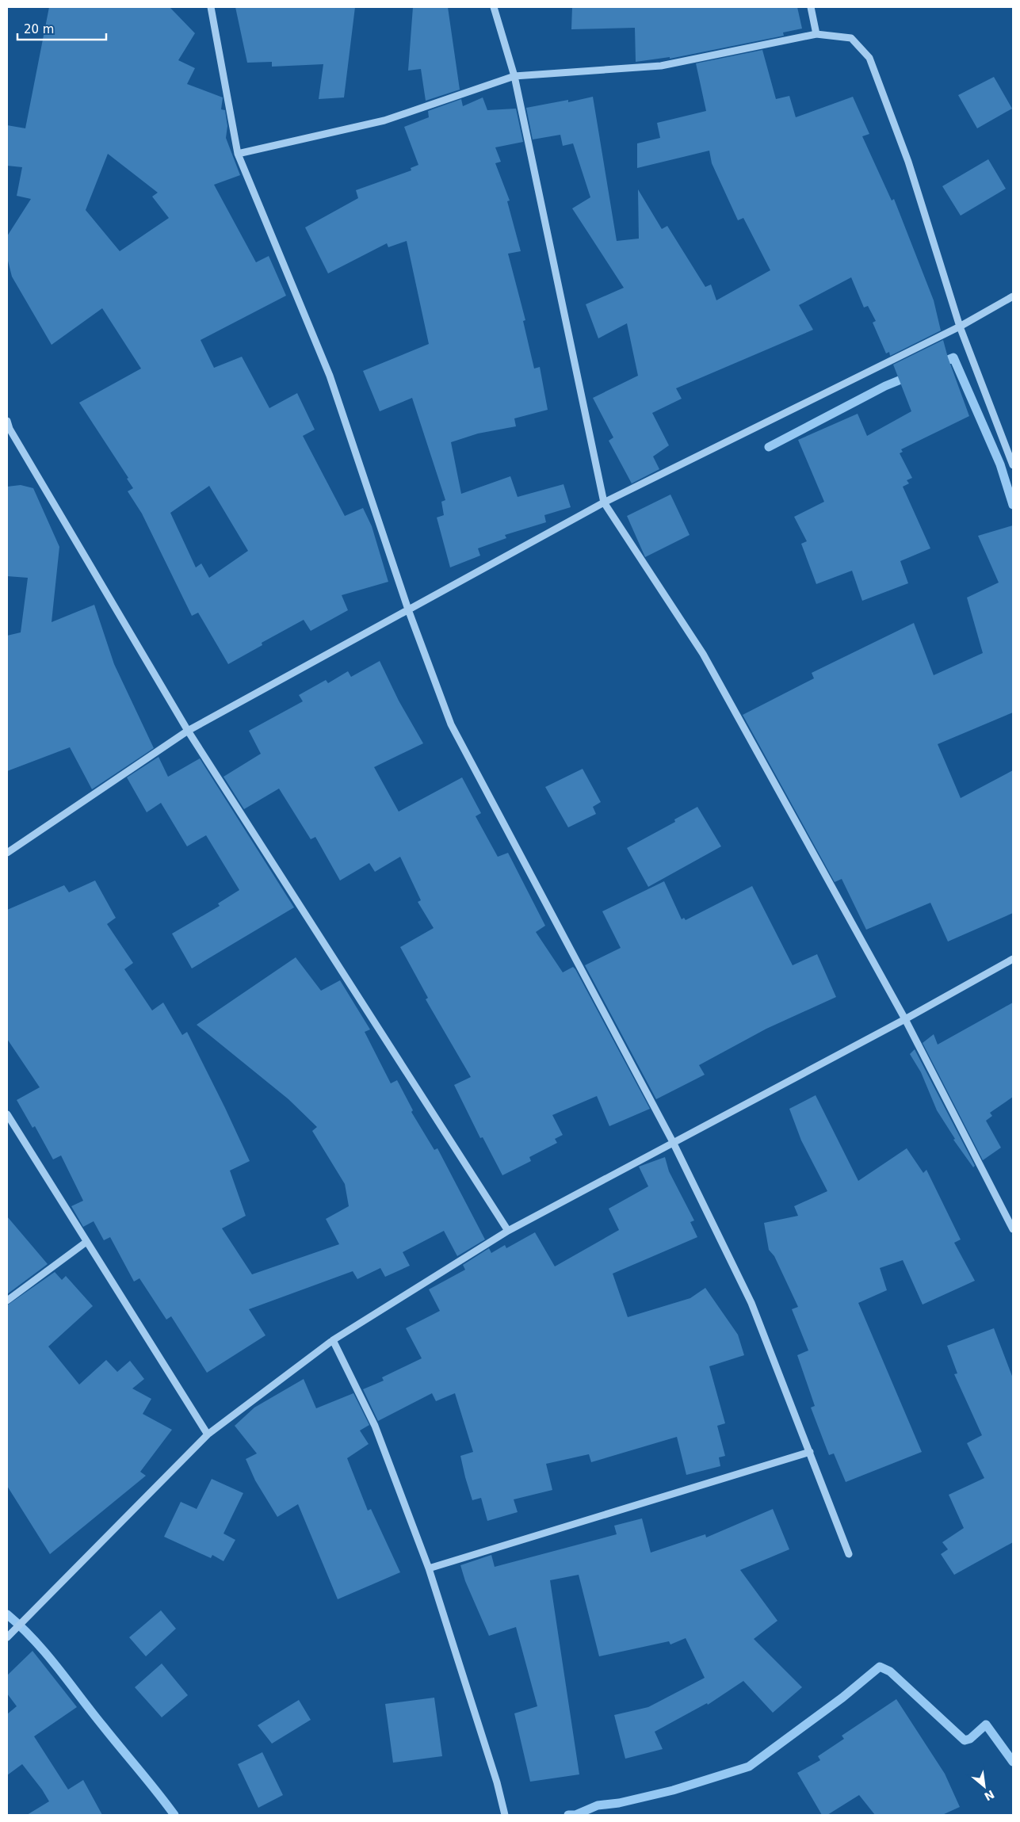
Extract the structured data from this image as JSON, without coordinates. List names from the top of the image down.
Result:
{
  "scale_bar": "20 m",
  "north": "bottom right"
}
